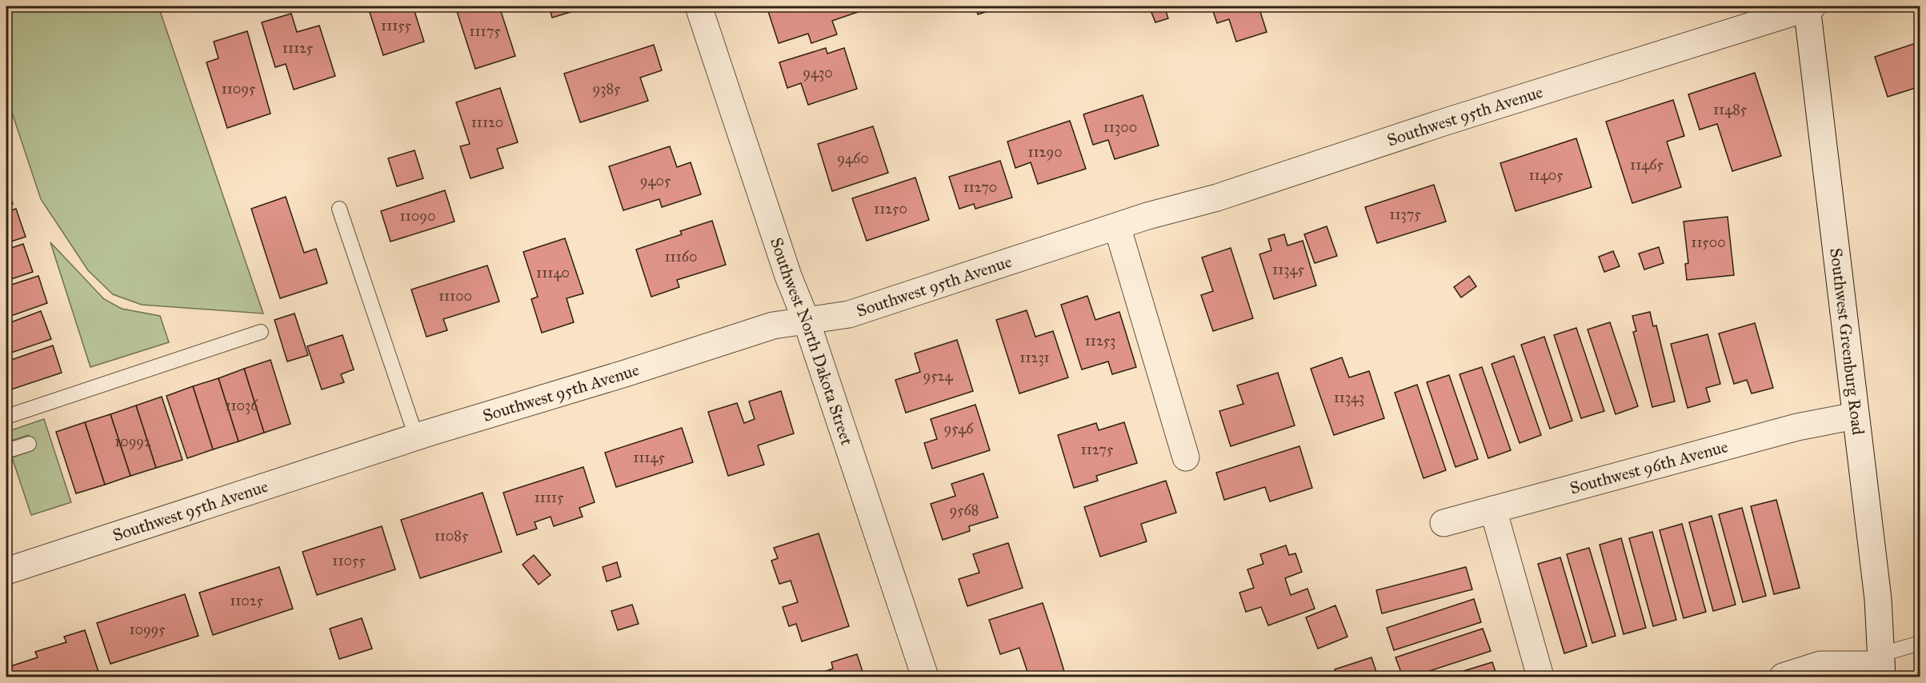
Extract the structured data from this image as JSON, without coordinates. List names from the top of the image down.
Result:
{
  "streets": {
    "street": [
      "Southwest 95th Avenue",
      "Southwest North Dakota Street",
      "Southwest Greenburg Road",
      "Southwest 96th Avenue"
    ]
  },
  "crossings": [
    ["Southwest 95th Avenue", "Southwest North Dakota Street"],
    ["Southwest 95th Avenue", "Southwest Greenburg Road"],
    ["Southwest Greenburg Road", "Southwest 96th Avenue"]
  ],
  "house_numbers": [
    "11155",
    "11175",
    "11125",
    "9430",
    "11095",
    "9385",
    "11485",
    "11120",
    "11300",
    "11290",
    "9460",
    "11465",
    "11405",
    "9405",
    "11270",
    "11250",
    "11375",
    "11090",
    "11500",
    "11160",
    "11345",
    "11140",
    "11100",
    "11253",
    "11231",
    "9524",
    "11343",
    "11036",
    "9546",
    "10992",
    "11275",
    "11145",
    "11115",
    "9568",
    "11085",
    "11055",
    "11025",
    "10995"
  ]
}
